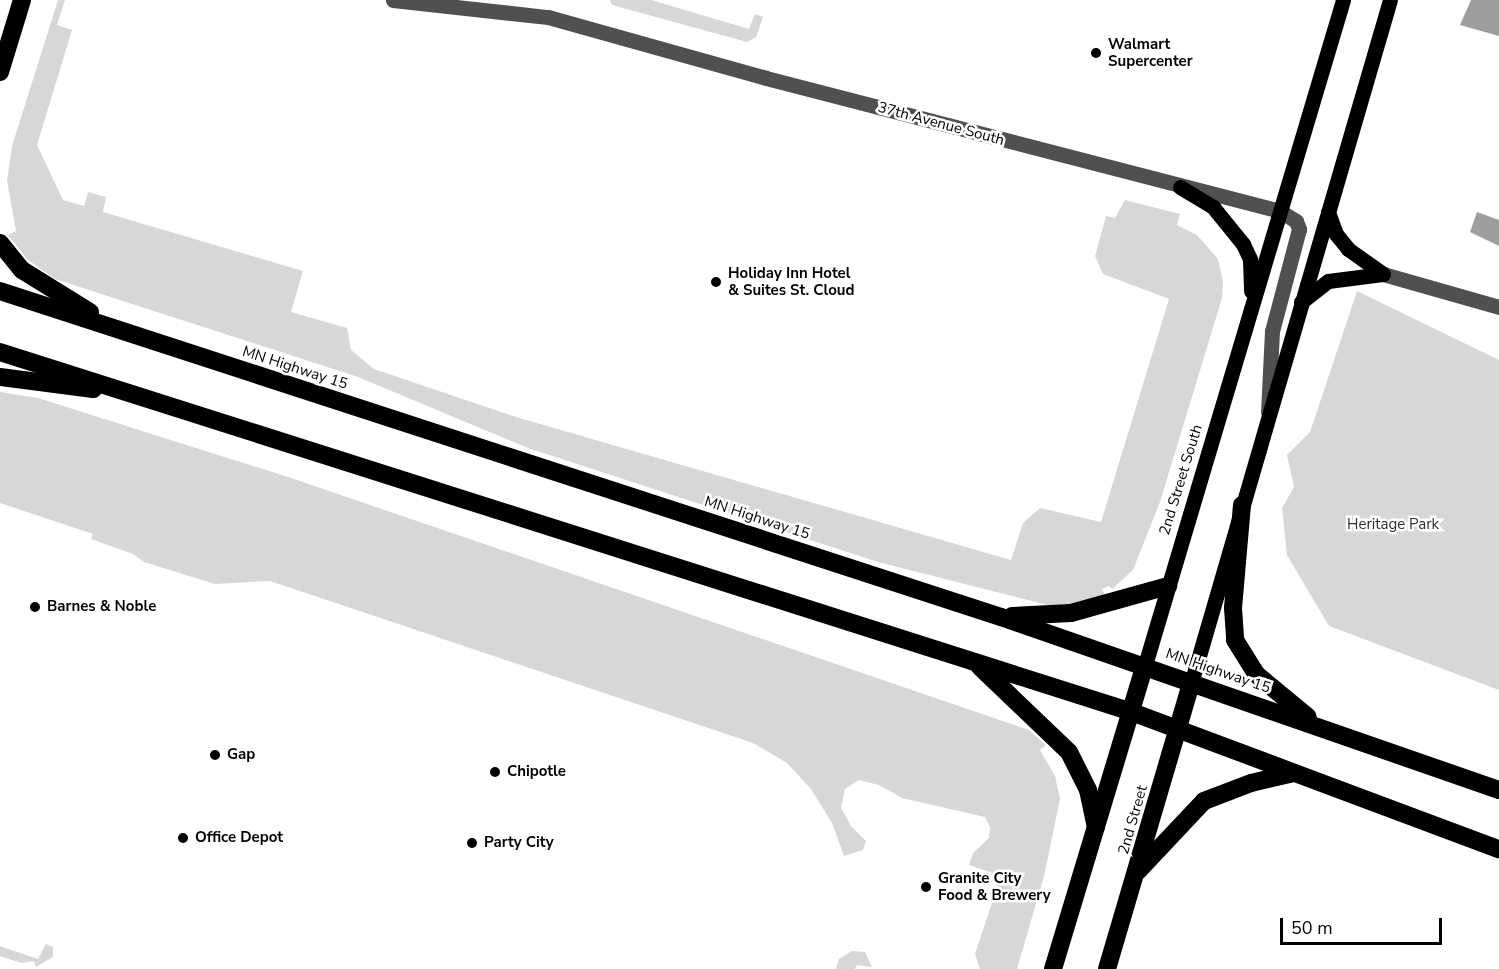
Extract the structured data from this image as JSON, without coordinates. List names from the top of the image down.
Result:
{
  "streets": {
    "highway": ["MN Highway 15", "2nd Street South", "2nd Street"],
    "street": ["37th Avenue South"]
  },
  "crossings": [
    ["37th Avenue South", "2nd Street South"],
    ["MN Highway 15", "2nd Street South"],
    ["MN Highway 15", "2nd Street"]
  ],
  "parks": ["Heritage Park"],
  "places": [
    "Walmart Supercenter",
    "Holiday Inn Hotel & Suites St. Cloud",
    "Barnes & Noble",
    "Gap",
    "Chipotle",
    "Office Depot",
    "Party City",
    "Granite City Food & Brewery"
  ],
  "scale_bar": "50 m"
}
